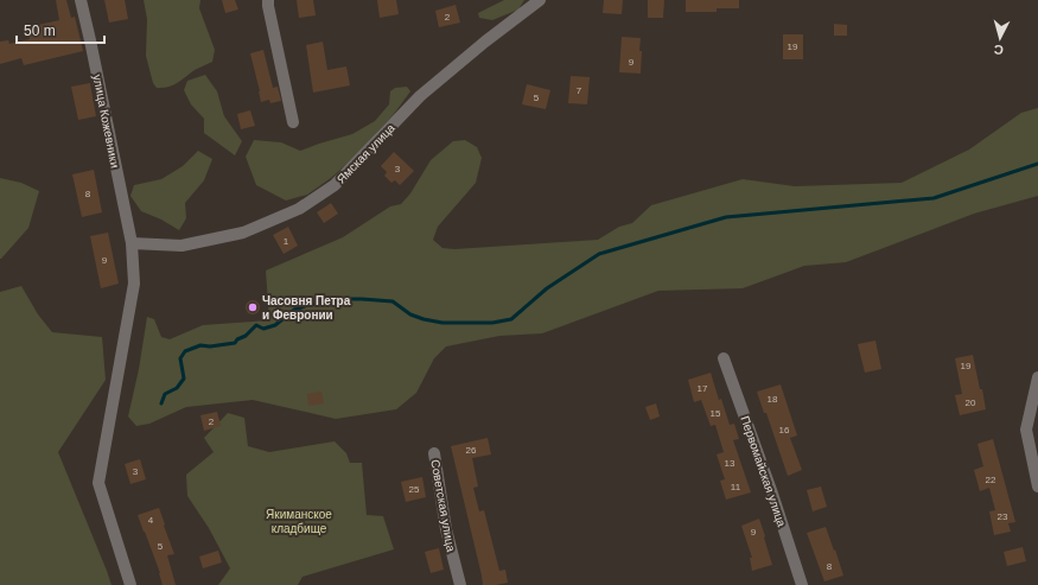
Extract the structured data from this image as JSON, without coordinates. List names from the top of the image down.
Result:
{
  "streets": {
    "street": [
      "улица Кожевники",
      "Ямская улица",
      "Первомайская улица",
      "Советская улица"
    ]
  },
  "crossings": [
    ["улица Кожевники", "Ямская улица"]
  ],
  "parks": ["Якиманское кладбище"],
  "places": ["Часовня Петра и Февронии"],
  "house_numbers": [
    "2",
    "19",
    "9",
    "7",
    "5",
    "3",
    "8",
    "1",
    "9",
    "19",
    "17",
    "18",
    "20",
    "15",
    "2",
    "16",
    "26",
    "13",
    "3",
    "22",
    "11",
    "25",
    "23",
    "4",
    "9",
    "5",
    "8"
  ],
  "scale_bar": "50 m",
  "north": "bottom"
}
